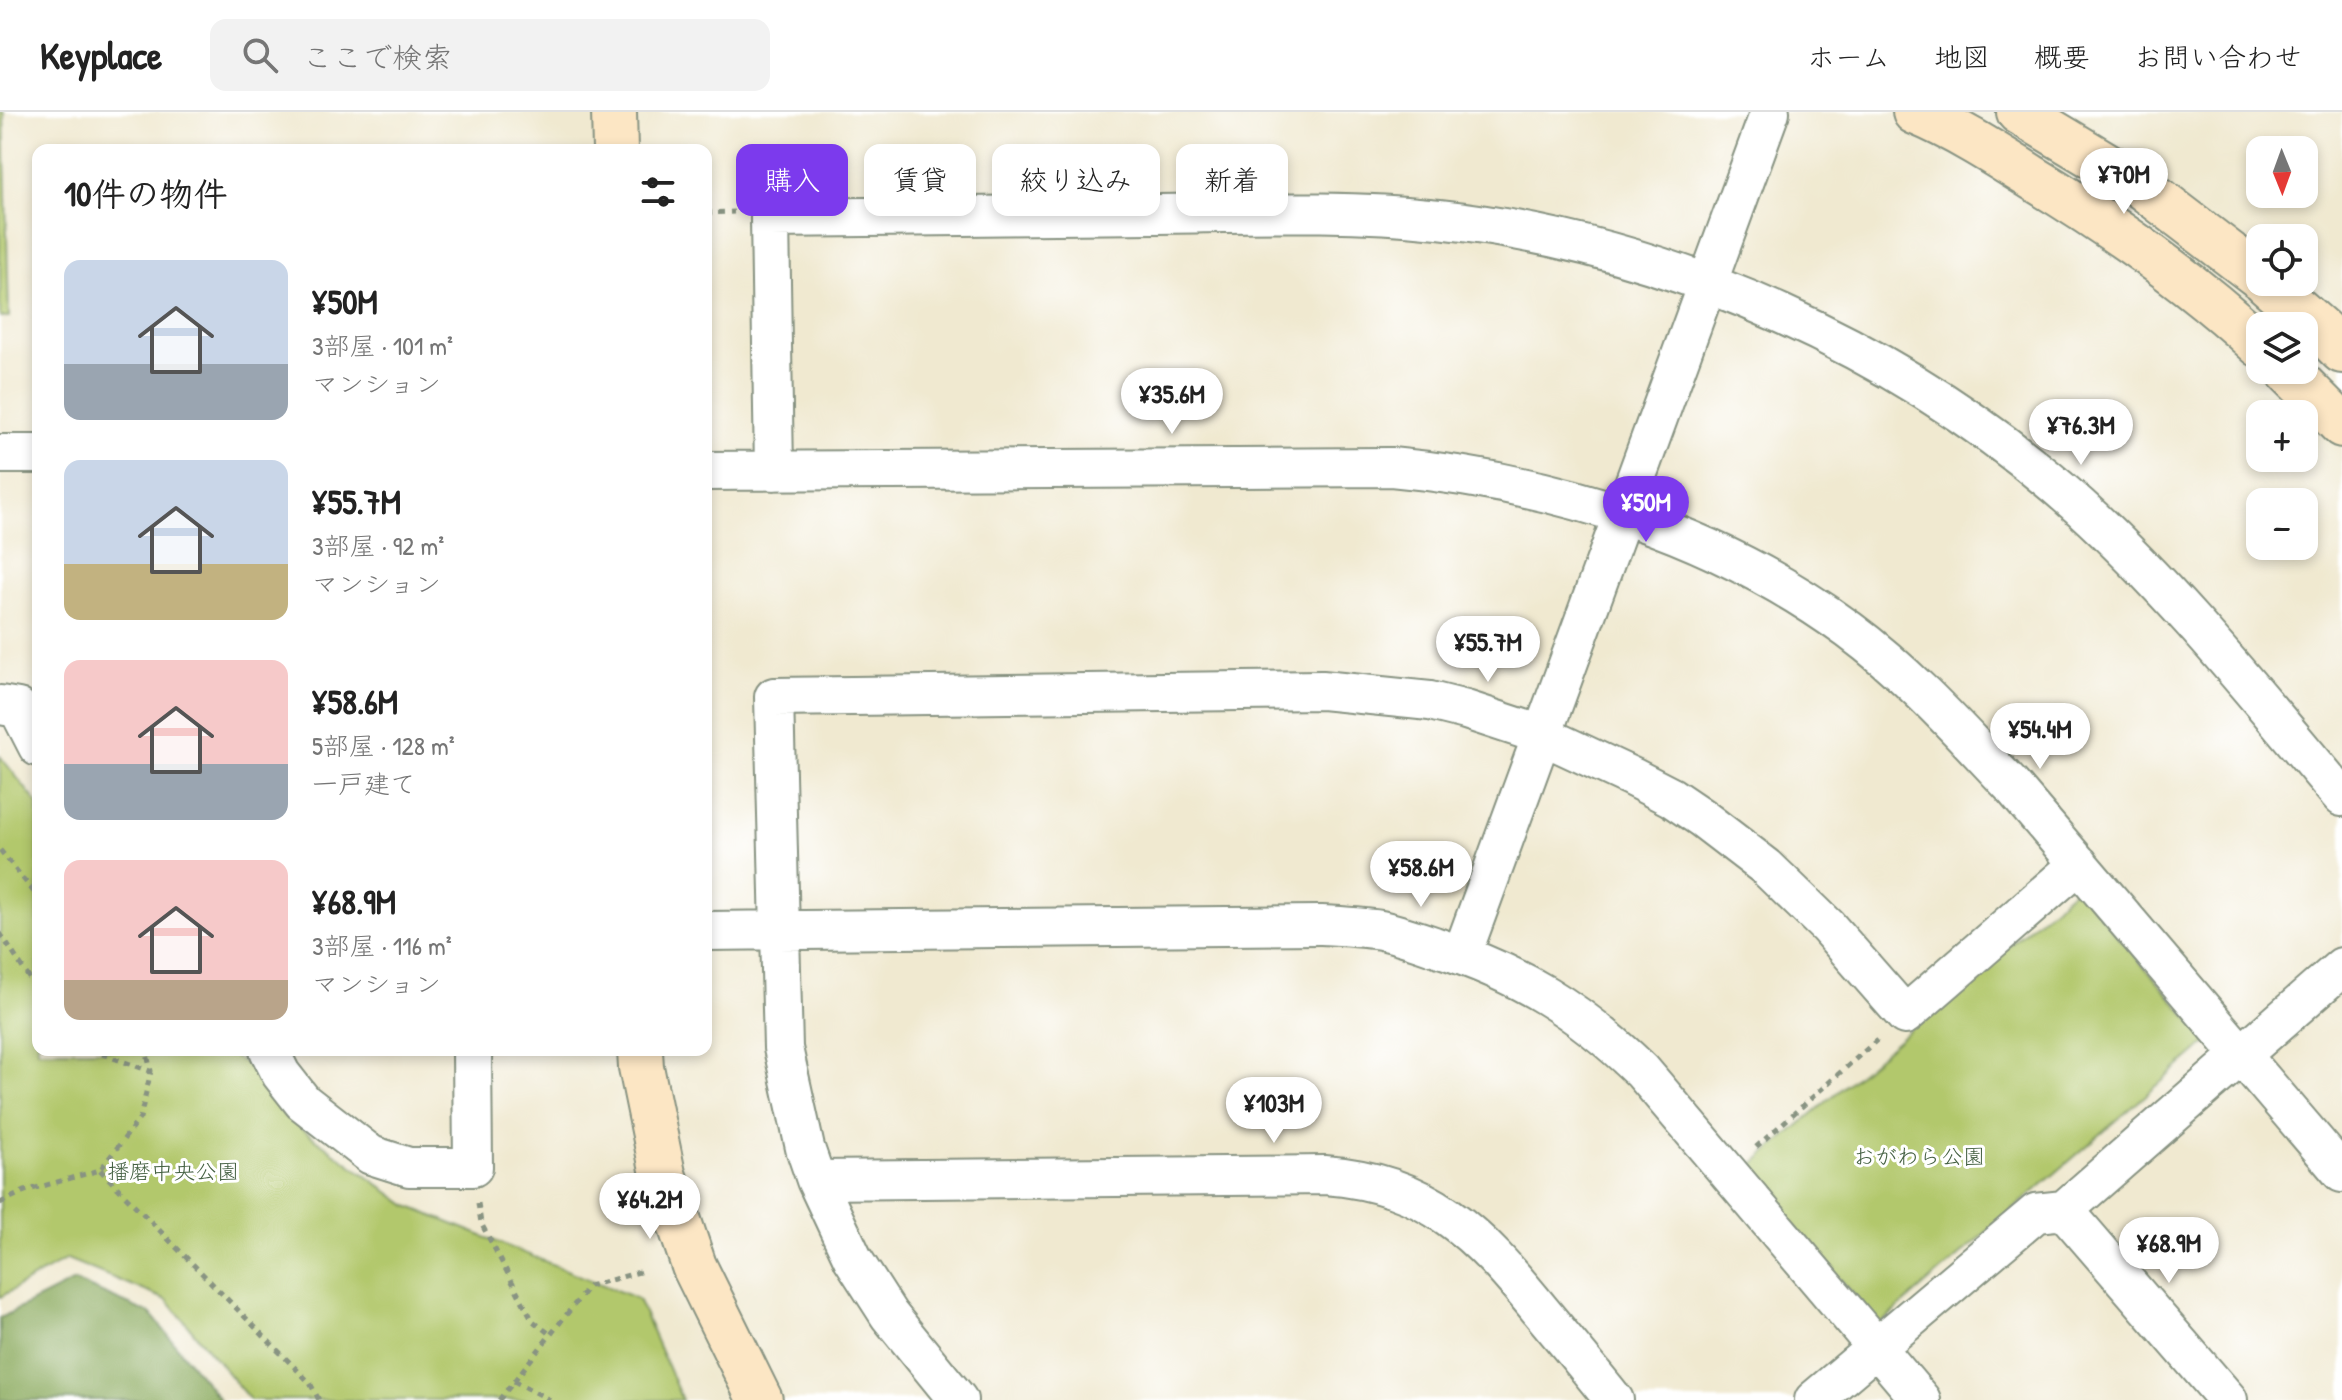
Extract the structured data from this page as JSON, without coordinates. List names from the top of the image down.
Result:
{
  "parks": ["おがわら公園", "播磨中央公園"],
  "north": "bottom",
  "page": {
    "header": "Keyplace",
    "search": "ここで検索",
    "nav": [
      "ホーム",
      "地図",
      "概要",
      "お問い合わせ"
    ],
    "map_buttons": ["+", "−"],
    "chip": [
      "購入",
      "賃貸",
      "絞り込み",
      "新着"
    ],
    "heading": "10件の物件",
    "price": [
      "¥70M",
      "¥35.6M",
      "¥76.3M",
      "¥50M",
      "¥55.7M",
      "¥54.4M",
      "¥58.6M",
      "¥103M",
      "¥64.2M",
      "¥68.9M"
    ],
    "list": [
      {
        "name": "¥50M",
        "note": "3部屋 · 101 m² · マンション"
      },
      {
        "name": "¥55.7M",
        "note": "3部屋 · 92 m² · マンション"
      },
      {
        "name": "¥58.6M",
        "note": "5部屋 · 128 m² · 一戸建て"
      },
      {
        "name": "¥68.9M",
        "note": "3部屋 · 116 m² · マンション"
      }
    ]
  }
}
